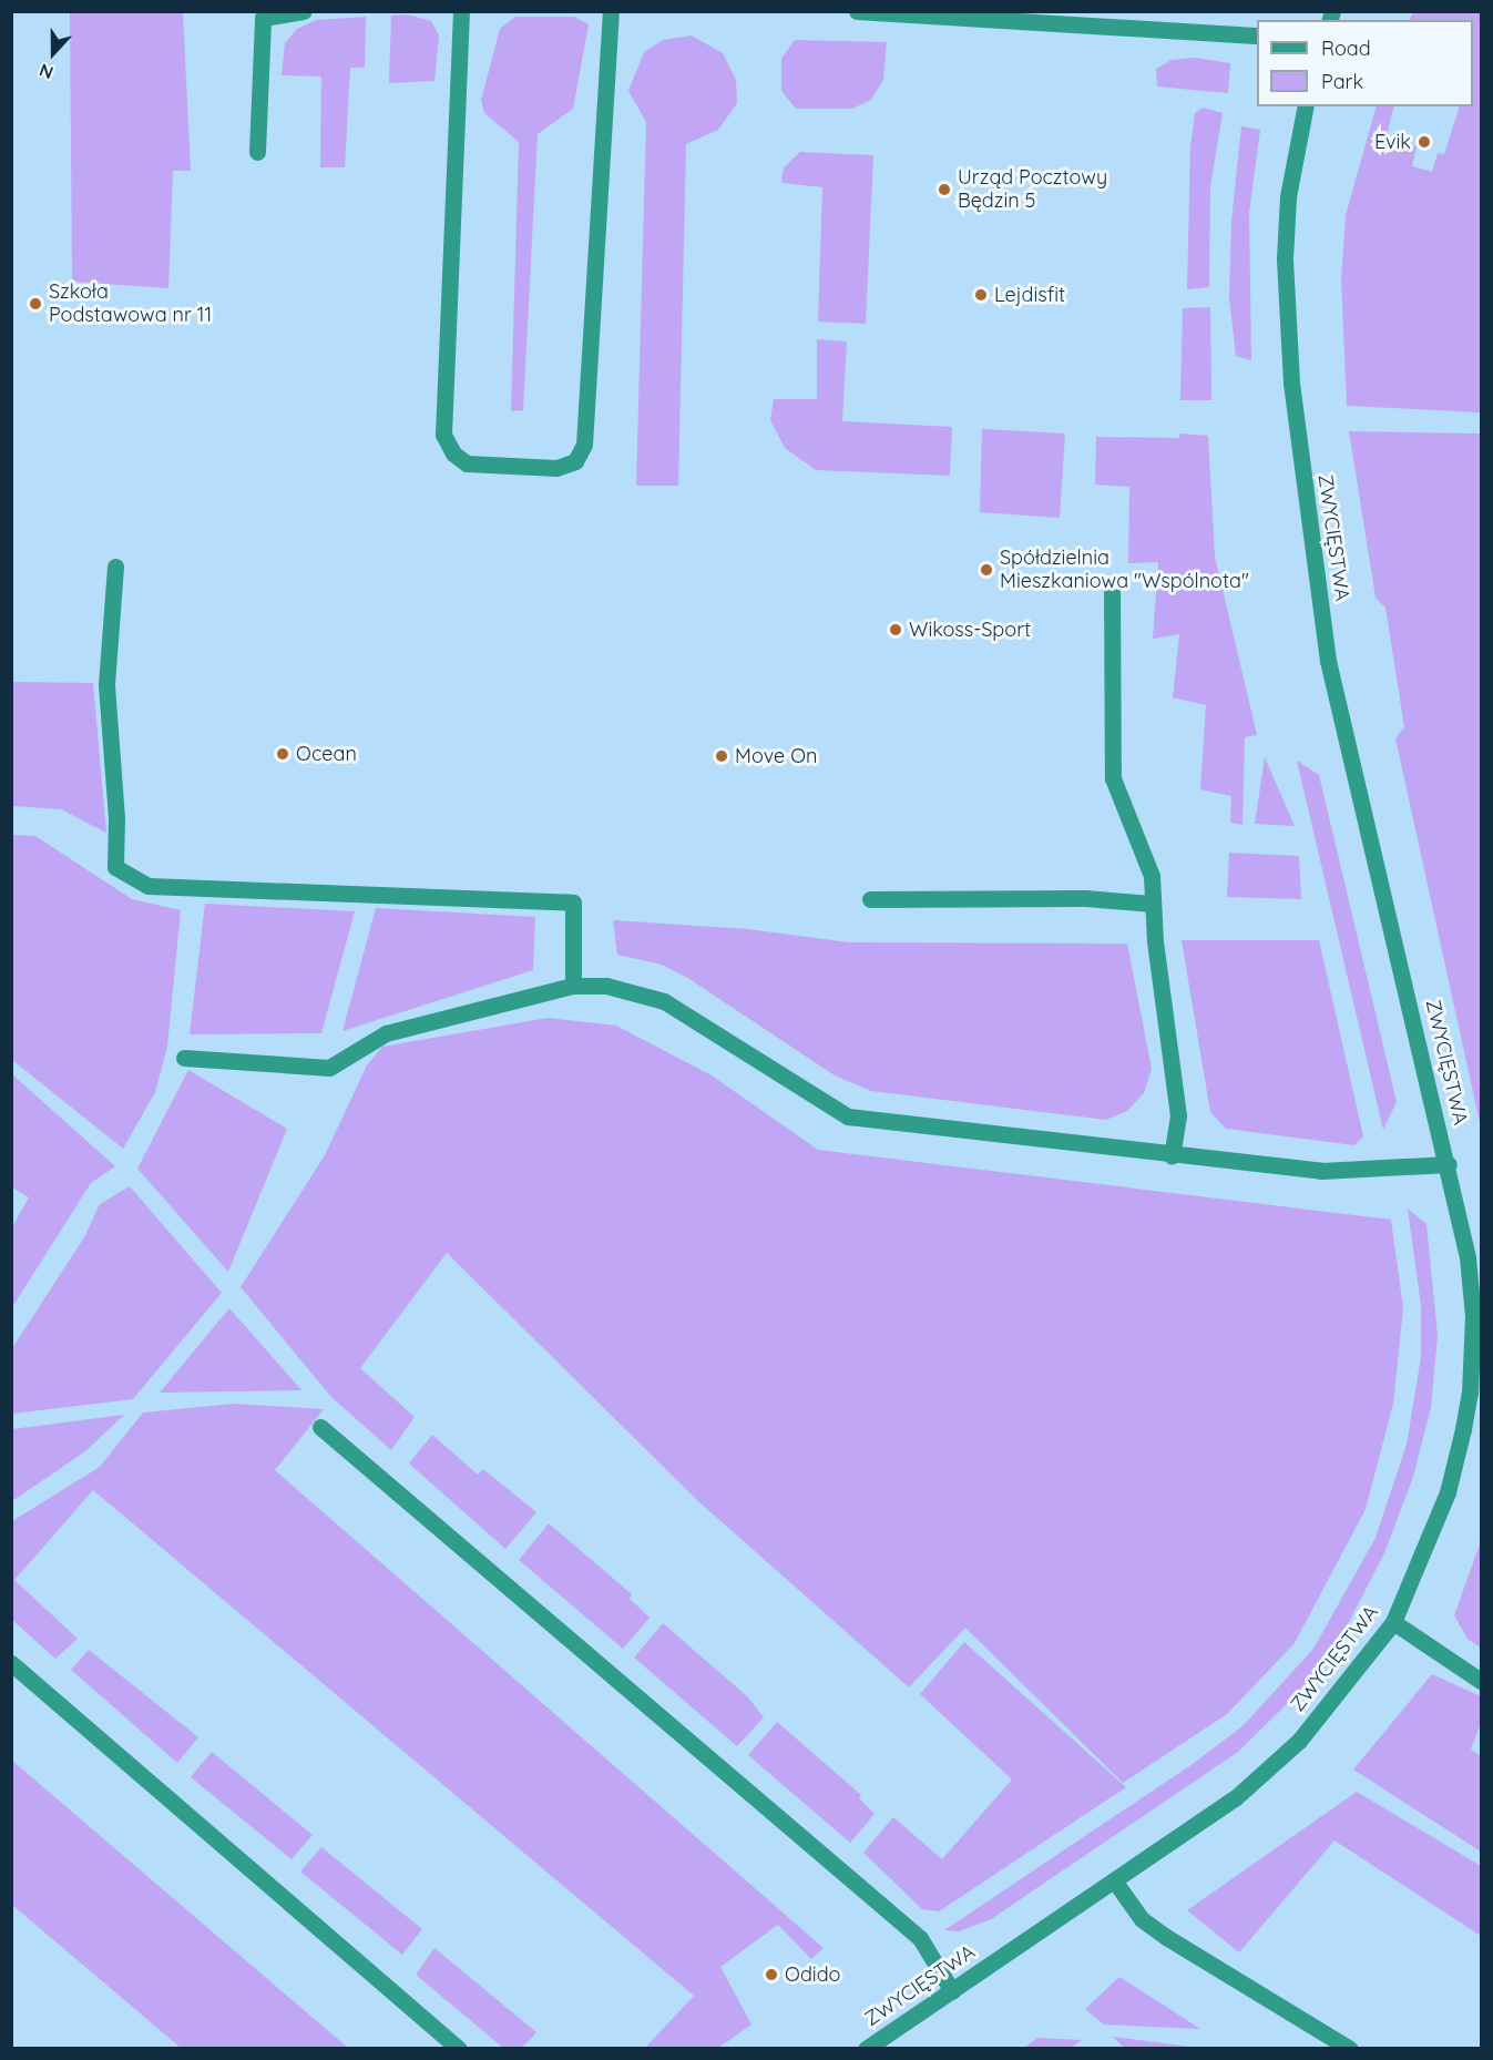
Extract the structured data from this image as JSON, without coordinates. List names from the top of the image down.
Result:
{
  "streets": {
    "street": ["ZWYCIĘSTWA"]
  },
  "places": [
    "Evik",
    "Urząd Pocztowy Będzin 5",
    "Lejdisfit",
    "Szkoła Podstawowa nr 11",
    "Spółdzielnia Mieszkaniowa \"Wspólnota\"",
    "Wikoss-Sport",
    "Ocean",
    "Move On",
    "Odido"
  ],
  "legend": ["Road", "Park"],
  "north": "bottom"
}
